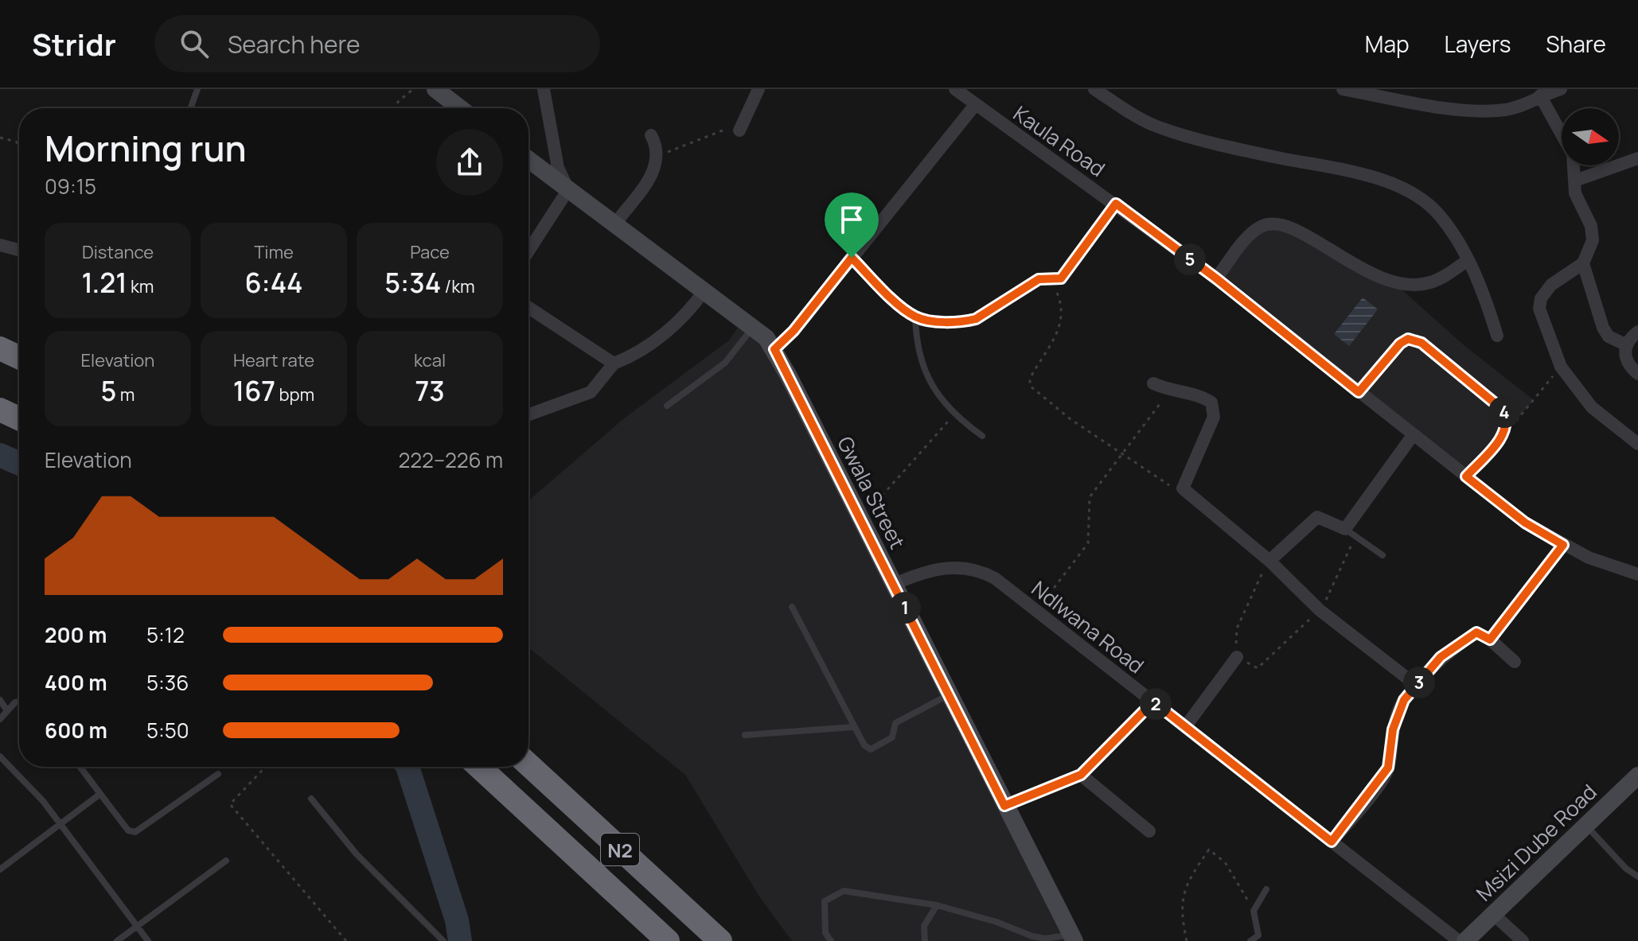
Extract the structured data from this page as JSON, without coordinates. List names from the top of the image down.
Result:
{
  "streets": {
    "highway": ["N2"],
    "street": [
      "Kaula Road",
      "Gwala Street",
      "Ndlwana Road",
      "Msizi Dube Road"
    ]
  },
  "crossings": [
    ["Gwala Street", "Ndlwana Road"]
  ],
  "north": "right",
  "page": {
    "header": "Stridr",
    "search": "Search here",
    "nav": ["Map", "Layers", "Share"],
    "heading": ["Morning run", "09:15"],
    "stats": [
      ["Distance", "1.21 km"],
      ["Time", "6:44"],
      ["Pace", "5:34 /km"],
      ["Elevation", "5 m"],
      ["Heart rate", "167 bpm"],
      ["kcal", "73"]
    ],
    "pins": [
      "5",
      "4",
      "1",
      "3",
      "2"
    ],
    "chart": ["Elevation", "222–226 m"],
    "list": [
      {
        "name": "200 m",
        "note": "5:12"
      },
      {
        "name": "400 m",
        "note": "5:36"
      },
      {
        "name": "600 m",
        "note": "5:50"
      }
    ]
  }
}
